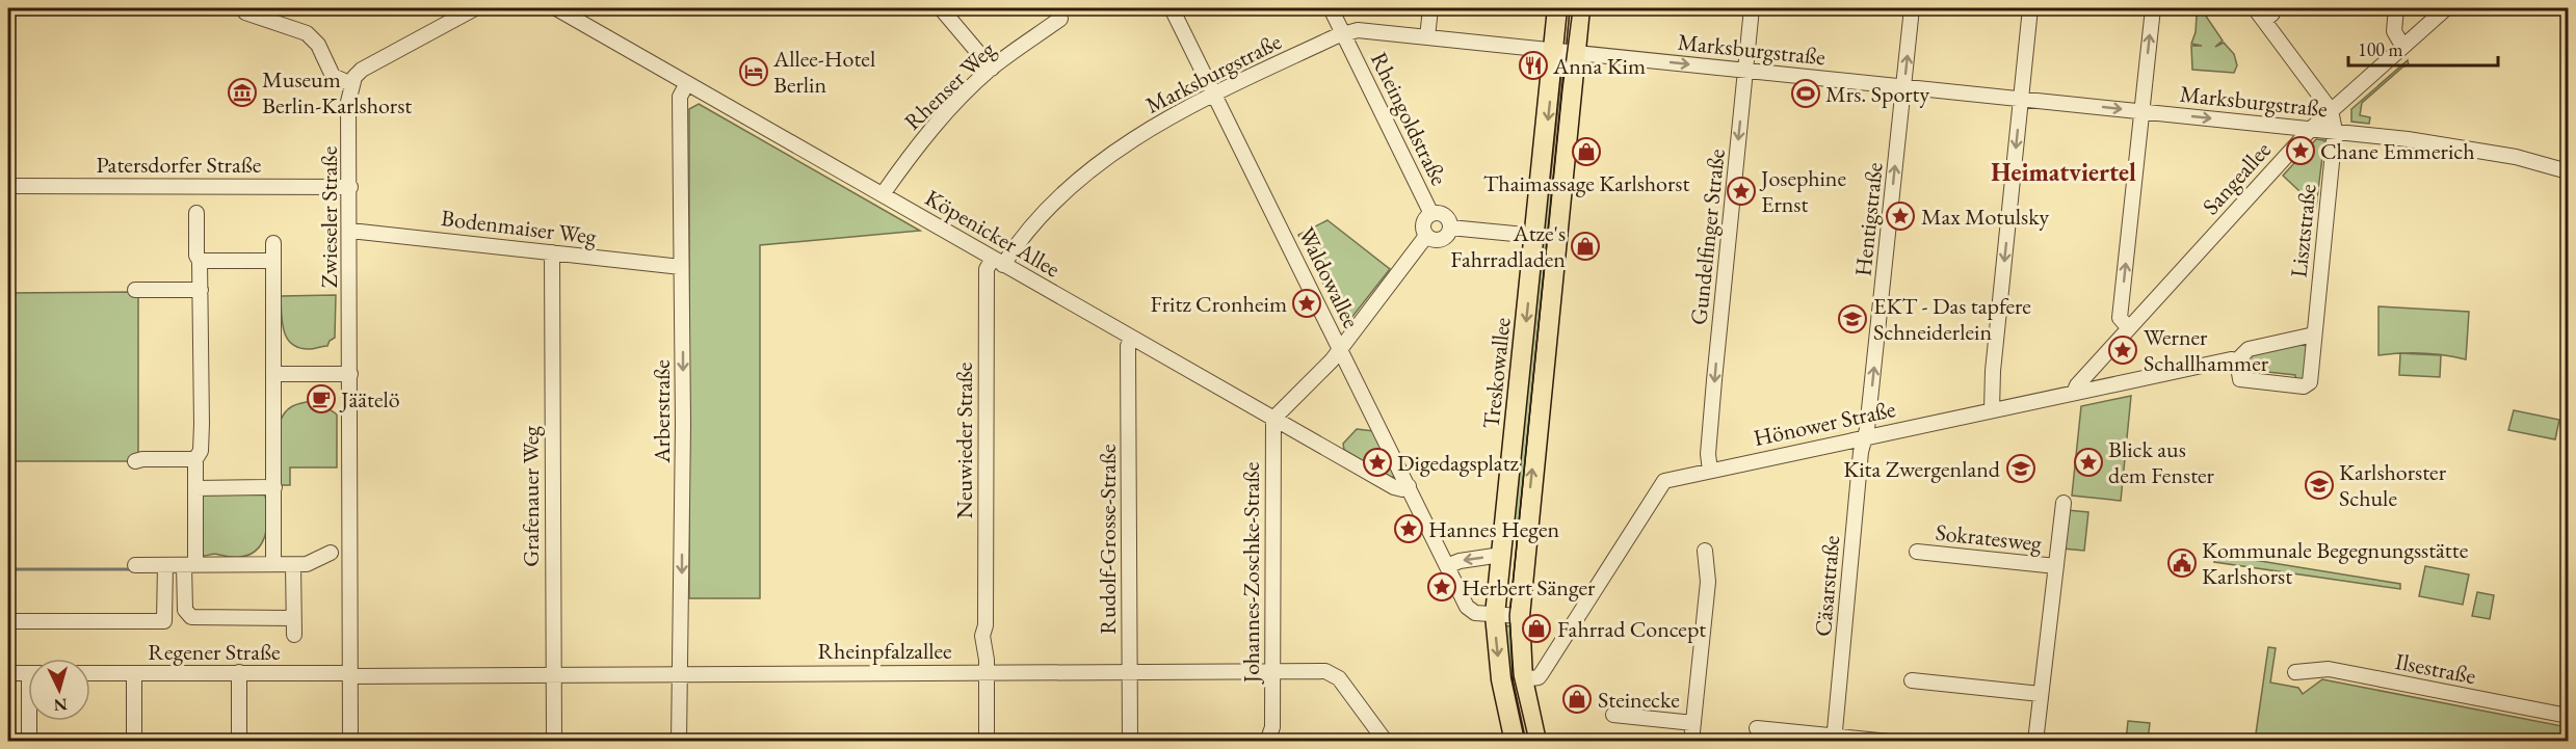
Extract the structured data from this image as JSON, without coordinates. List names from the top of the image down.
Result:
{
  "streets": {
    "main road": ["Treskowallee"],
    "street": [
      "Marksburgstraße",
      "Rhenser Weg",
      "Rheingoldstraße",
      "Patersdorfer Straße",
      "Sangeallee",
      "Zwieseler Straße",
      "Hentigstraße",
      "Bodenmaiser Weg",
      "Lisztstraße",
      "Köpenicker Allee",
      "Gundelfinger Straße",
      "Waldowallee",
      "Arberstraße",
      "Hönower Straße",
      "Neuwieder Straße",
      "Grafenauer Weg",
      "Sokratesweg",
      "Rudolf-Grosse-Straße",
      "Johannes-Zoschke-Straße",
      "Cäsarstraße",
      "Rheinpfalzallee",
      "Regener Straße",
      "Ilsestraße"
    ]
  },
  "crossings": [
    ["Marksburgstraße", "Rheingoldstraße"],
    ["Marksburgstraße", "Sangeallee"],
    ["Marksburgstraße", "Hentigstraße"],
    ["Marksburgstraße", "Lisztstraße"],
    ["Marksburgstraße", "Köpenicker Allee"],
    ["Marksburgstraße", "Gundelfinger Straße"],
    ["Marksburgstraße", "Waldowallee"],
    ["Marksburgstraße", "Treskowallee"],
    ["Marksburgstraße", "Neuwieder Straße"],
    ["Rhenser Weg", "Köpenicker Allee"],
    ["Patersdorfer Straße", "Zwieseler Straße"],
    ["Sangeallee", "Lisztstraße"],
    ["Sangeallee", "Hönower Straße"],
    ["Zwieseler Straße", "Bodenmaiser Weg"],
    ["Zwieseler Straße", "Rheinpfalzallee"],
    ["Zwieseler Straße", "Regener Straße"],
    ["Hentigstraße", "Hönower Straße"],
    ["Hentigstraße", "Cäsarstraße"],
    ["Bodenmaiser Weg", "Arberstraße"],
    ["Bodenmaiser Weg", "Grafenauer Weg"],
    ["Lisztstraße", "Hönower Straße"],
    ["Köpenicker Allee", "Waldowallee"],
    ["Köpenicker Allee", "Arberstraße"],
    ["Köpenicker Allee", "Neuwieder Straße"],
    ["Köpenicker Allee", "Rudolf-Grosse-Straße"],
    ["Köpenicker Allee", "Johannes-Zoschke-Straße"],
    ["Gundelfinger Straße", "Hönower Straße"],
    ["Waldowallee", "Treskowallee"],
    ["Treskowallee", "Hönower Straße"],
    ["Arberstraße", "Rheinpfalzallee"],
    ["Hönower Straße", "Cäsarstraße"],
    ["Neuwieder Straße", "Rheinpfalzallee"],
    ["Grafenauer Weg", "Rheinpfalzallee"],
    ["Rudolf-Grosse-Straße", "Rheinpfalzallee"],
    ["Johannes-Zoschke-Straße", "Rheinpfalzallee"],
    ["Rheinpfalzallee", "Regener Straße"]
  ],
  "one_way": ["Gundelfinger Straße", "Arberstraße"],
  "districts": ["Heimatviertel"],
  "places": {
    "restaurant": ["Anna Kim"],
    "hotel": ["Allee-Hotel Berlin"],
    "museum": ["Museum Berlin-Karlshorst"],
    "sports": ["Mrs. Sporty"],
    "place": [
      "Chane Emmerich",
      "Josephine Ernst",
      "Max Motulsky",
      "Fritz Cronheim",
      "Werner Schallhammer",
      "Digedagsplatz",
      "Blick aus dem Fenster",
      "Hannes Hegen",
      "Herbert Sänger"
    ],
    "shop": [
      "Thaimassage Karlshorst",
      "Atze's Fahrradladen",
      "Fahrrad Concept",
      "Steinecke"
    ],
    "school or university": ["EKT - Das tapfere Schneiderlein", "Kita Zwergenland", "Karlshorster Schule"],
    "cafe": ["Jäätelö"],
    "public building": ["Kommunale Begegnungsstätte Karlshorst"]
  },
  "scale_bar": "100 m",
  "north": "bottom"
}
